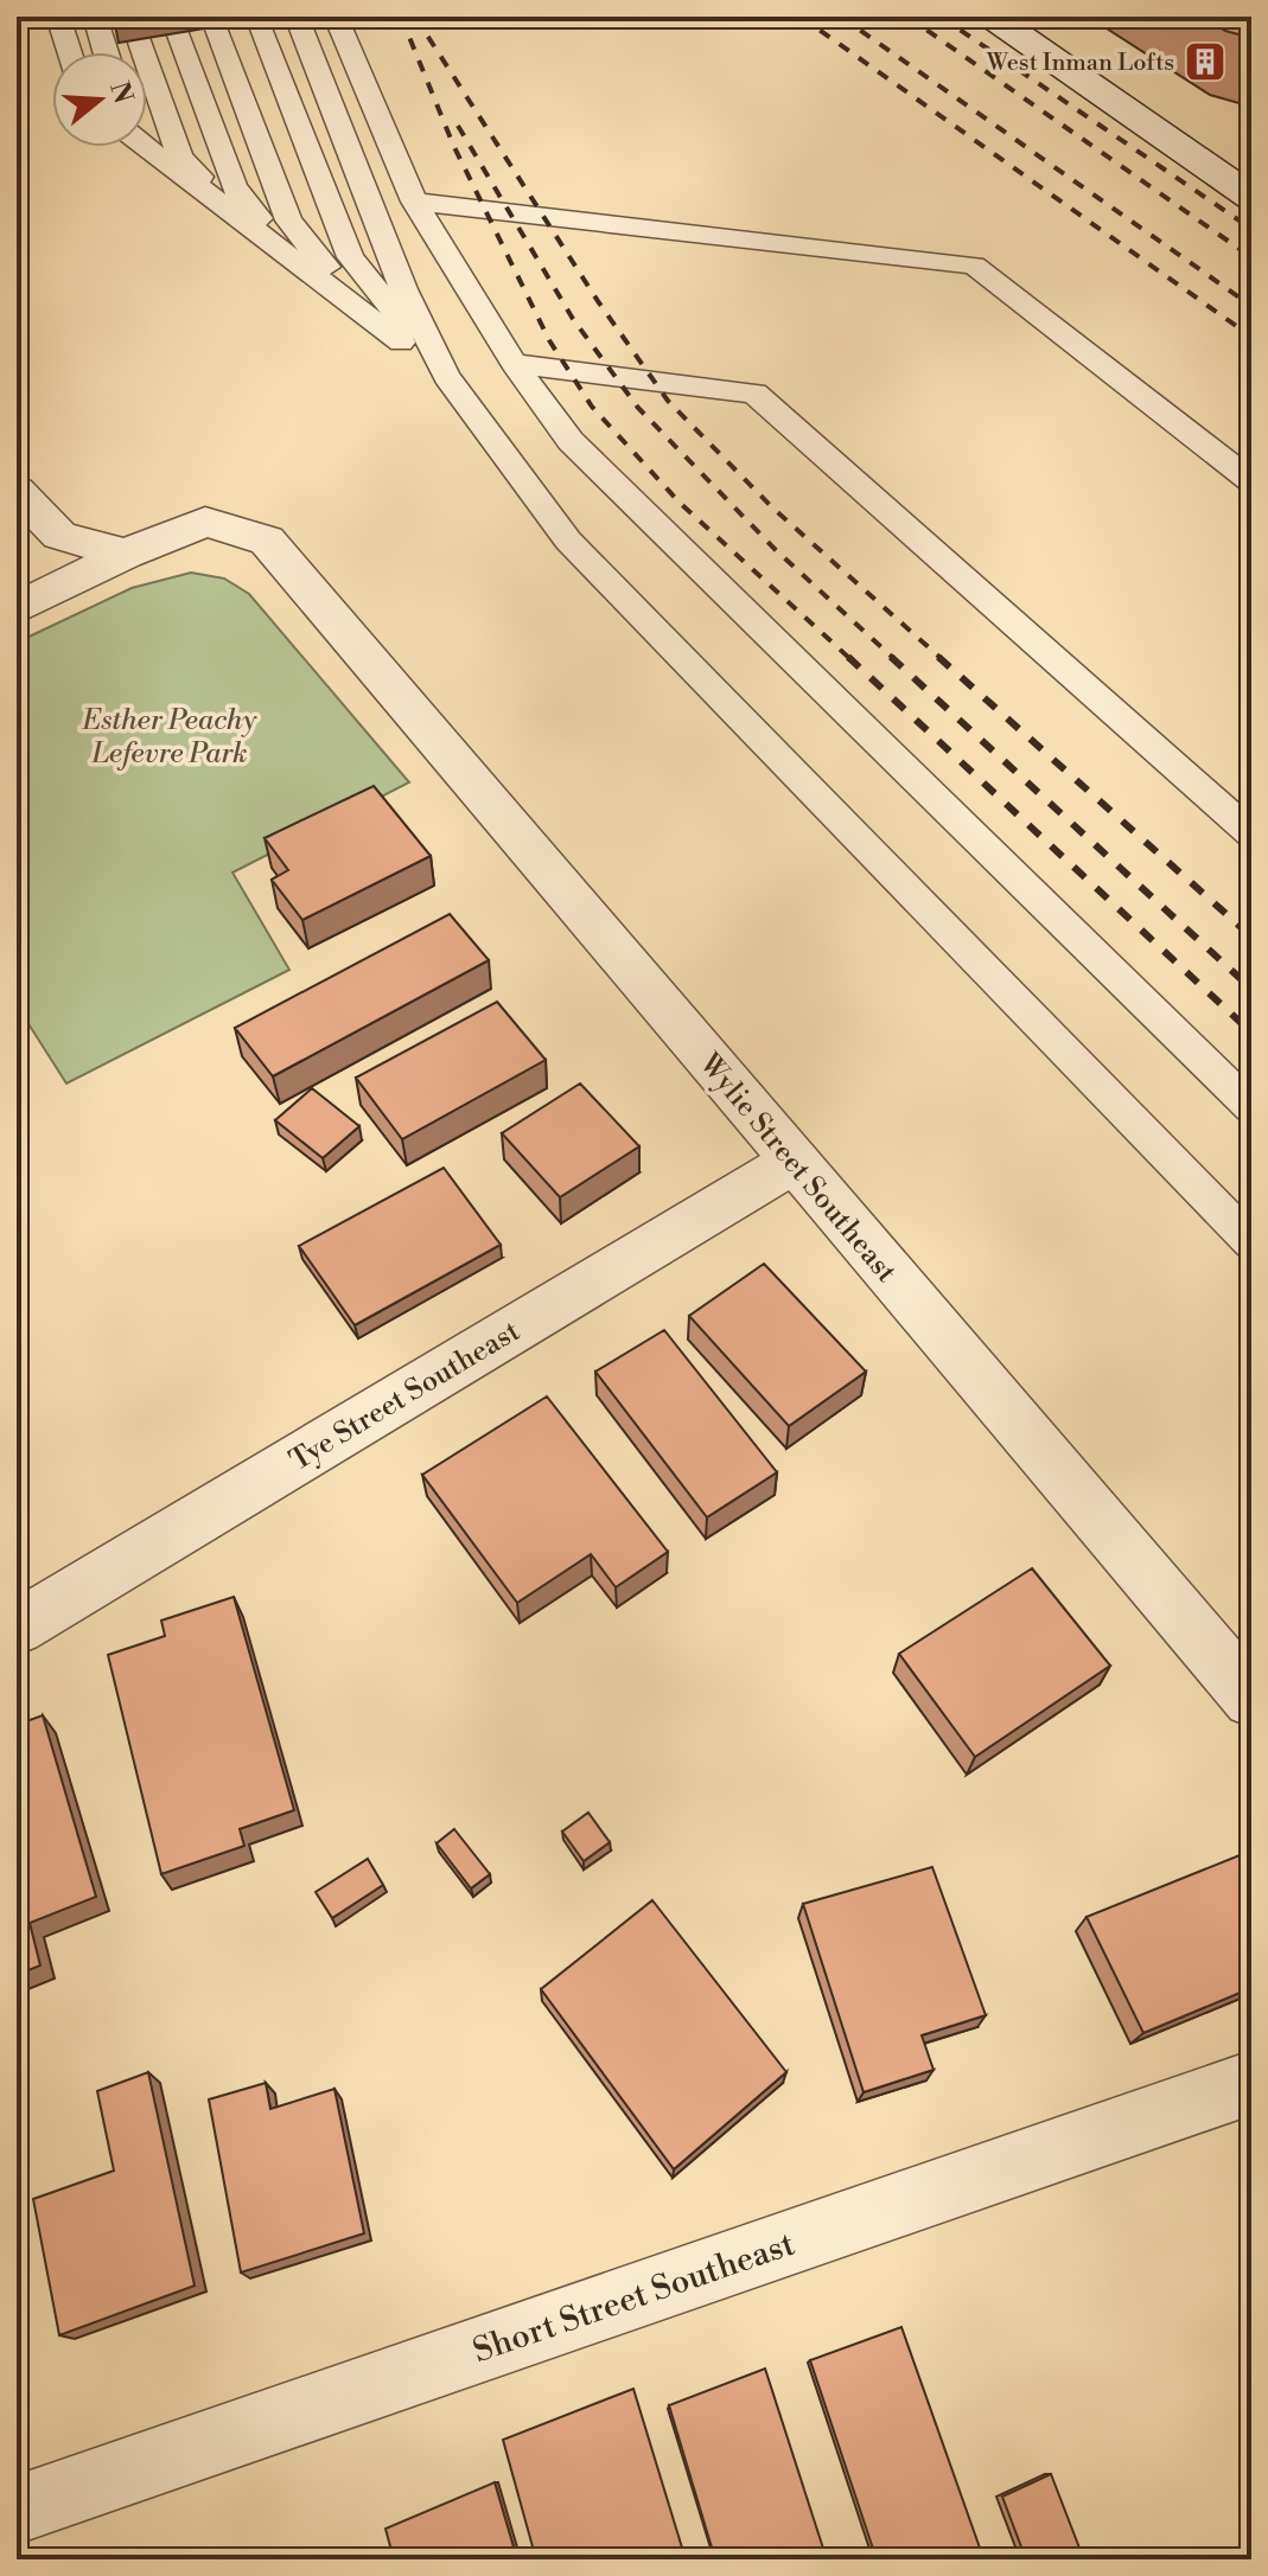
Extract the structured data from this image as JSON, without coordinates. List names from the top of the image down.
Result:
{
  "streets": {
    "street": ["Wylie Street Southeast", "Tye Street Southeast", "Short Street Southeast"]
  },
  "crossings": [
    ["Wylie Street Southeast", "Tye Street Southeast"]
  ],
  "parks": ["Esther Peachy Lefevre Park"],
  "places": {
    "building": ["West Inman Lofts"]
  },
  "north": "right"
}
